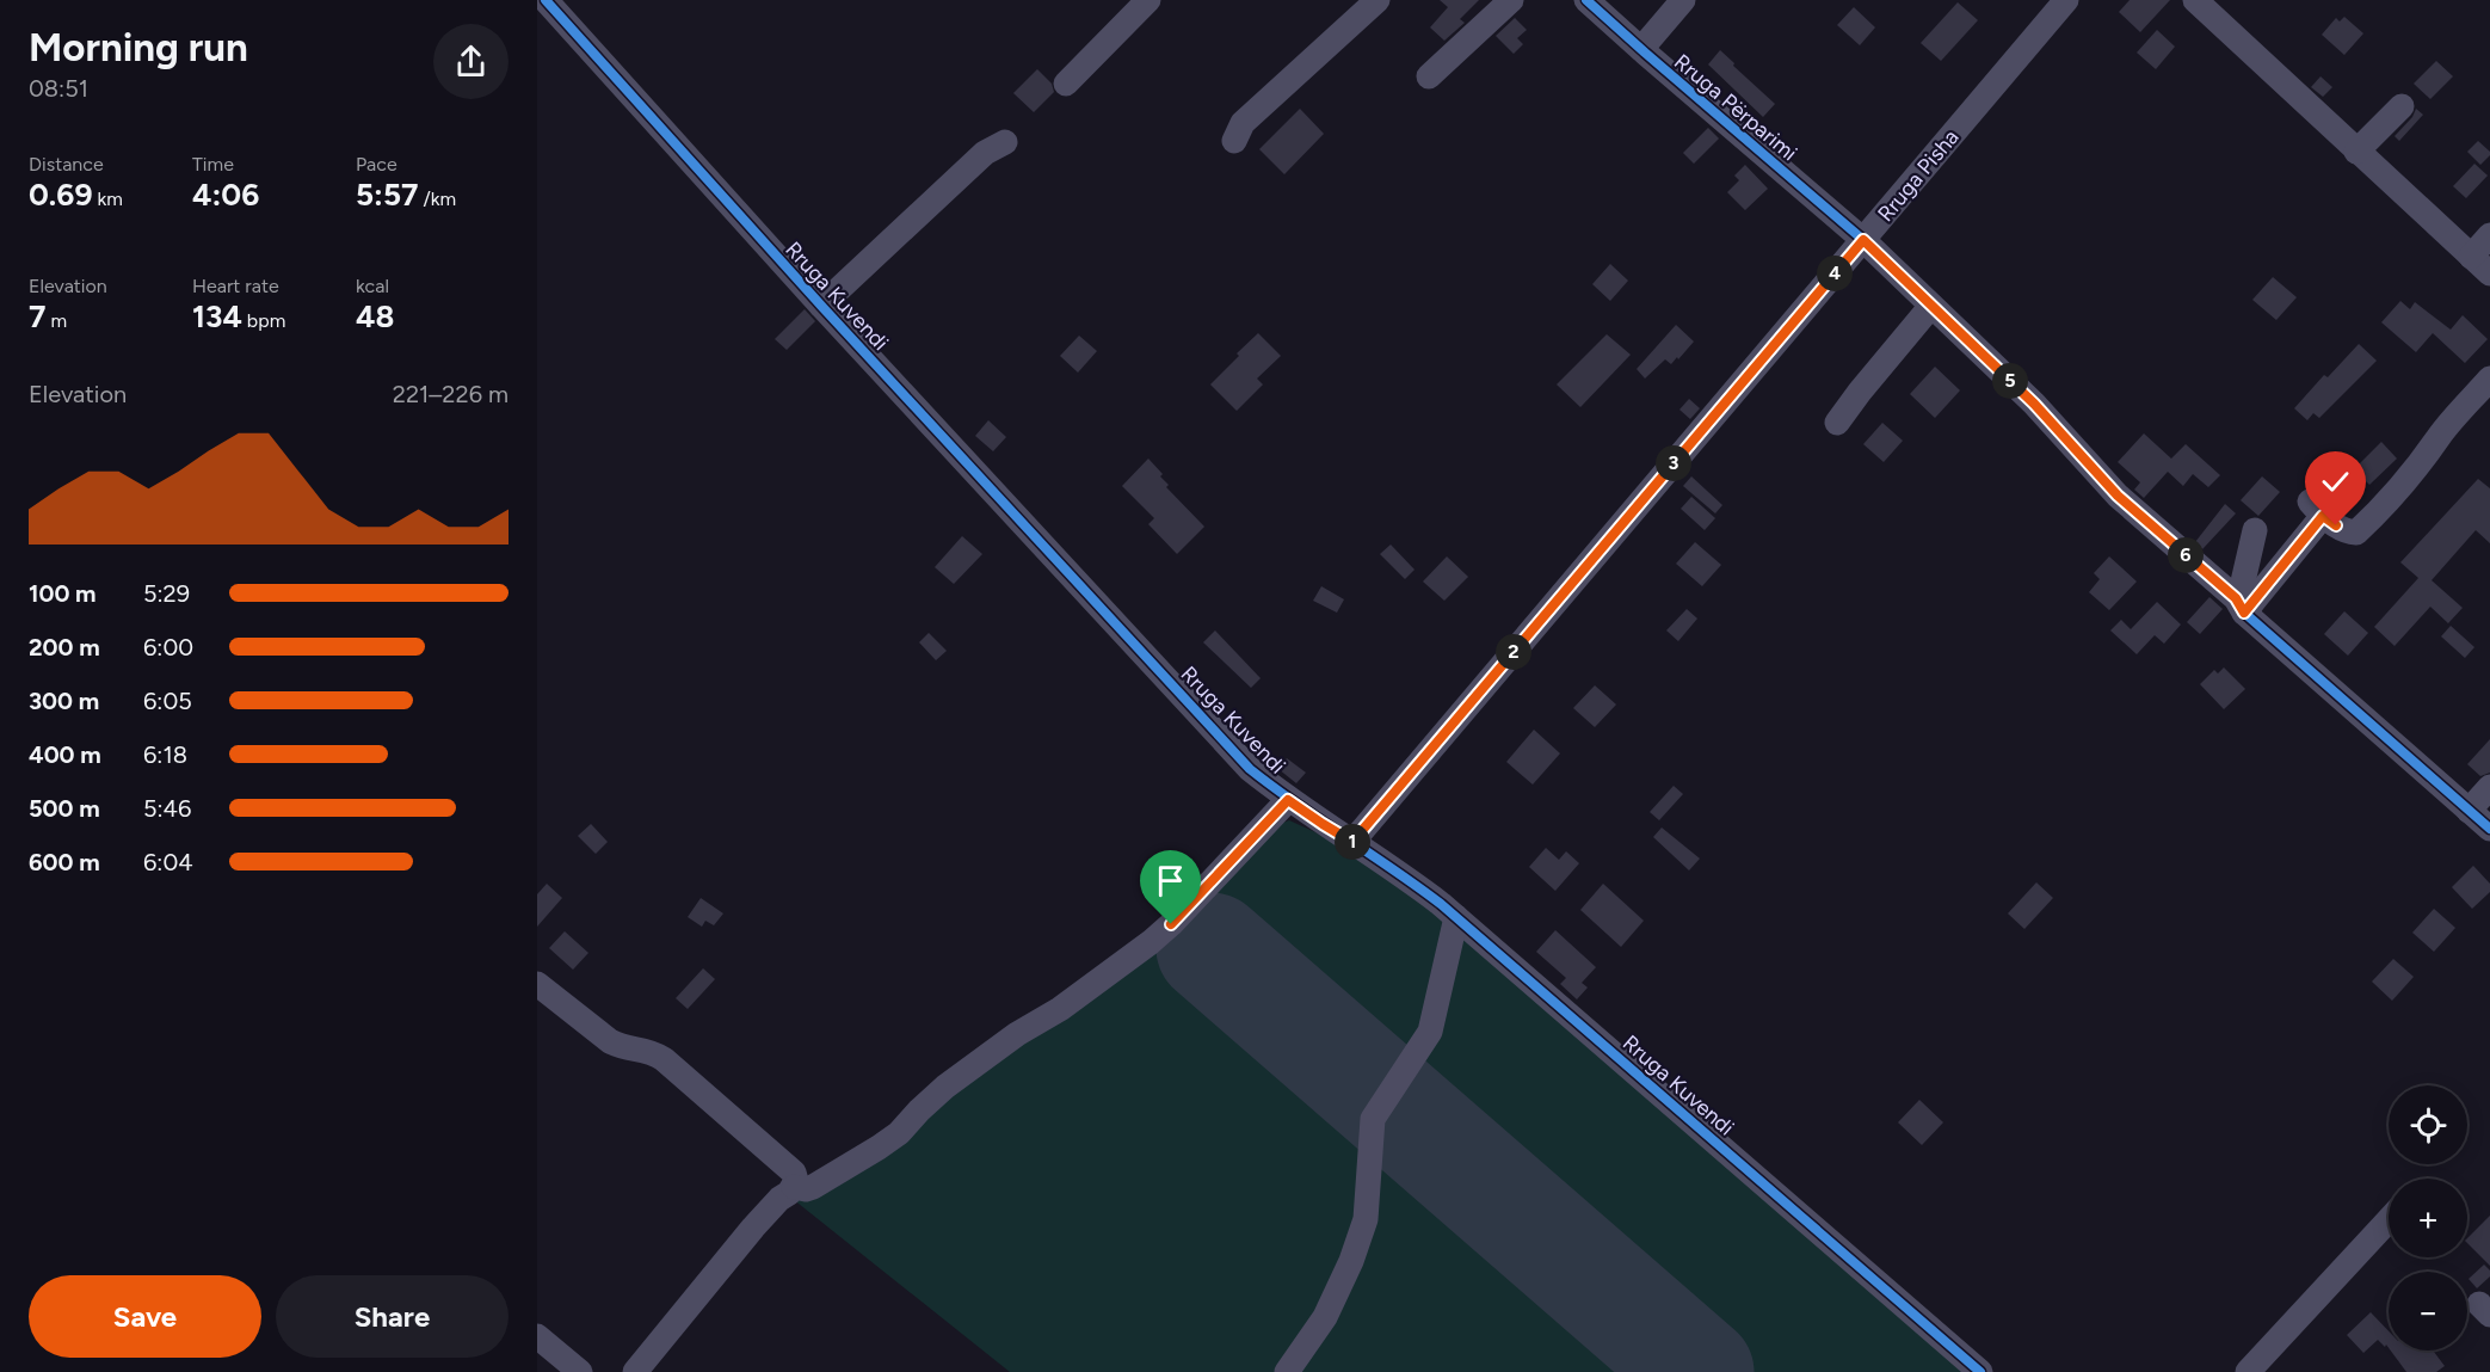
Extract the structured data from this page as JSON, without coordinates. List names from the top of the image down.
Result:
{
  "streets": {
    "street": ["Rruga Përparimi", "Rruga Pisha", "Rruga Kuvendi"]
  },
  "crossings": [
    ["Rruga Përparimi", "Rruga Pisha"],
    ["Rruga Pisha", "Rruga Kuvendi"]
  ],
  "page": {
    "heading": ["Morning run", "08:51"],
    "stats": [
      ["Distance", "0.69 km"],
      ["Time", "4:06"],
      ["Pace", "5:57 /km"],
      ["Elevation", "7 m"],
      ["Heart rate", "134 bpm"],
      ["kcal", "48"]
    ],
    "pins": [
      "4",
      "5",
      "3",
      "6",
      "2",
      "1"
    ],
    "chart": ["Elevation", "221–226 m"],
    "list": [
      {
        "name": "100 m",
        "note": "5:29"
      },
      {
        "name": "200 m",
        "note": "6:00"
      },
      {
        "name": "300 m",
        "note": "6:05"
      },
      {
        "name": "400 m",
        "note": "6:18"
      },
      {
        "name": "500 m",
        "note": "5:46"
      },
      {
        "name": "600 m",
        "note": "6:04"
      }
    ],
    "map_buttons": ["+", "−"],
    "buttons": ["Save", "Share"]
  }
}
